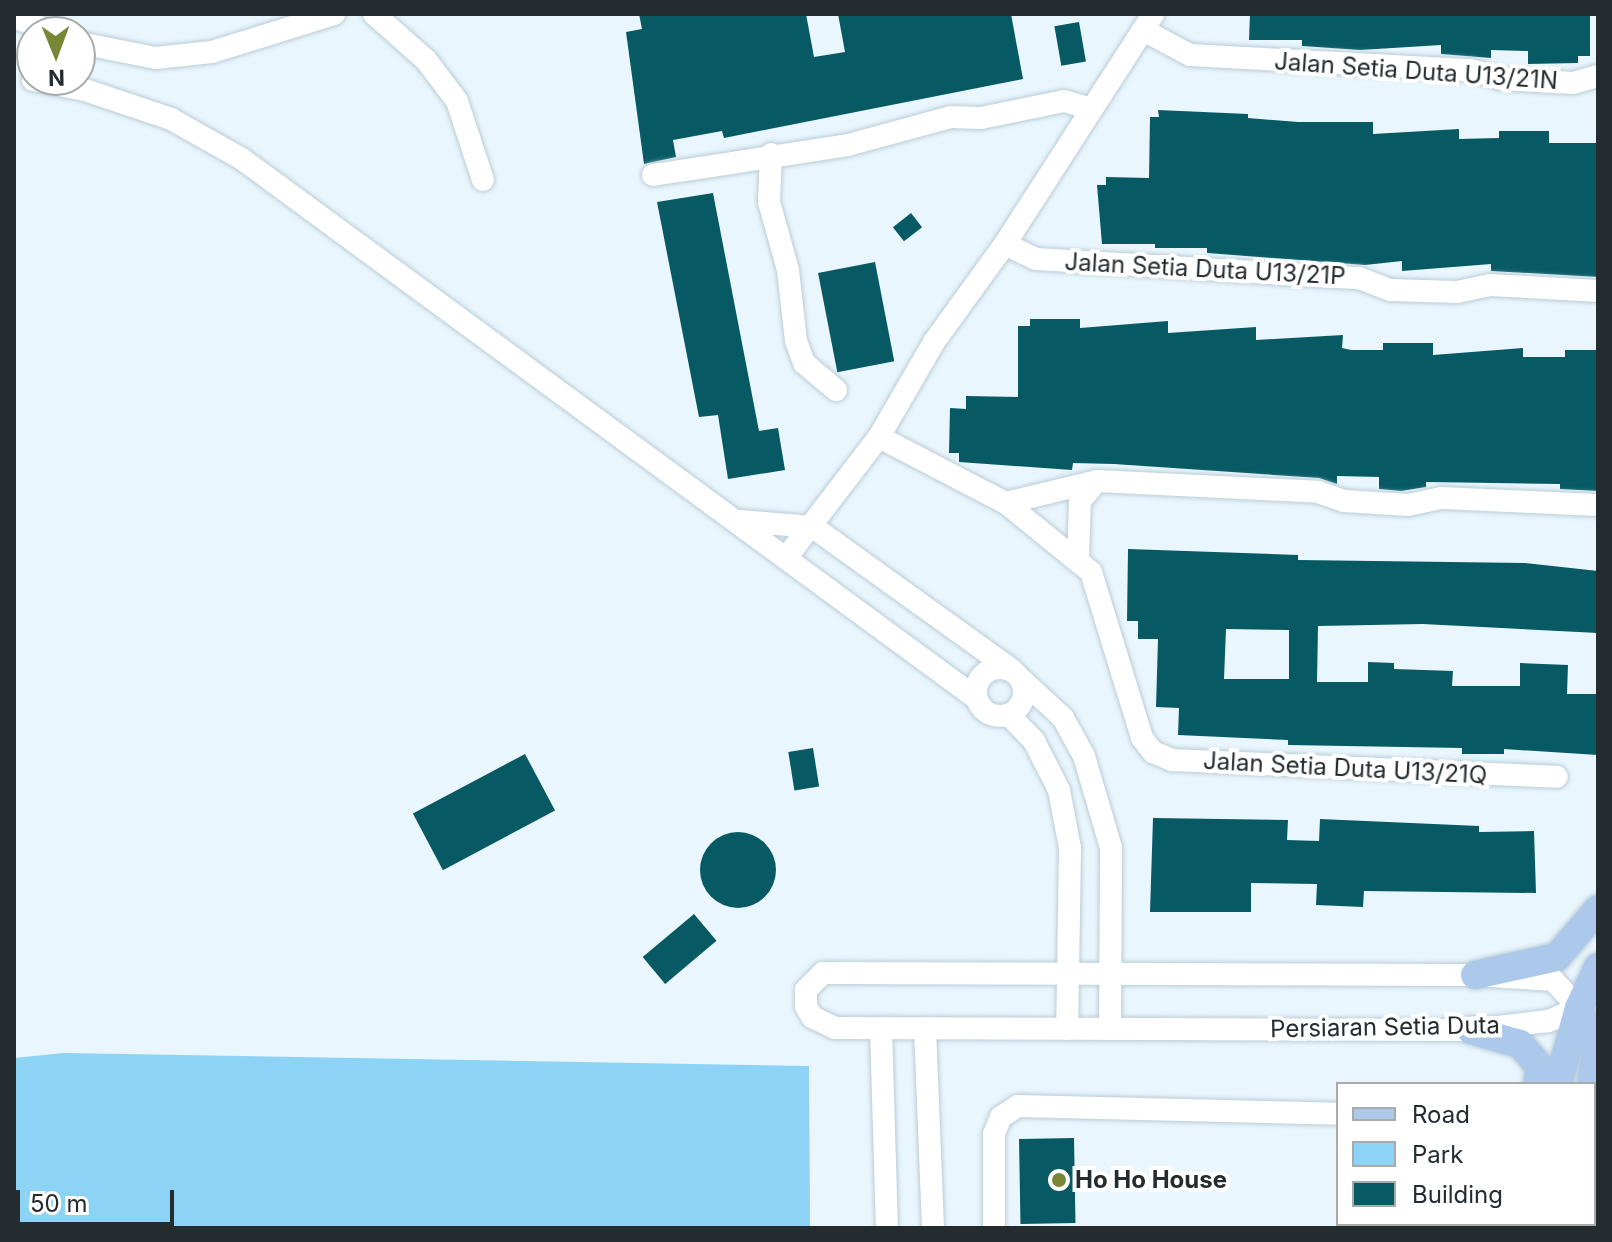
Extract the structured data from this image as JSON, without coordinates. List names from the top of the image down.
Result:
{
  "streets": {
    "street": [
      "Jalan Setia Duta U13/21N",
      "Jalan Setia Duta U13/21P",
      "Jalan Setia Duta U13/21Q",
      "Persiaran Setia Duta"
    ]
  },
  "places": ["Ho Ho House"],
  "legend": ["Road", "Park", "Building"],
  "scale_bar": "50 m",
  "north": "bottom"
}
